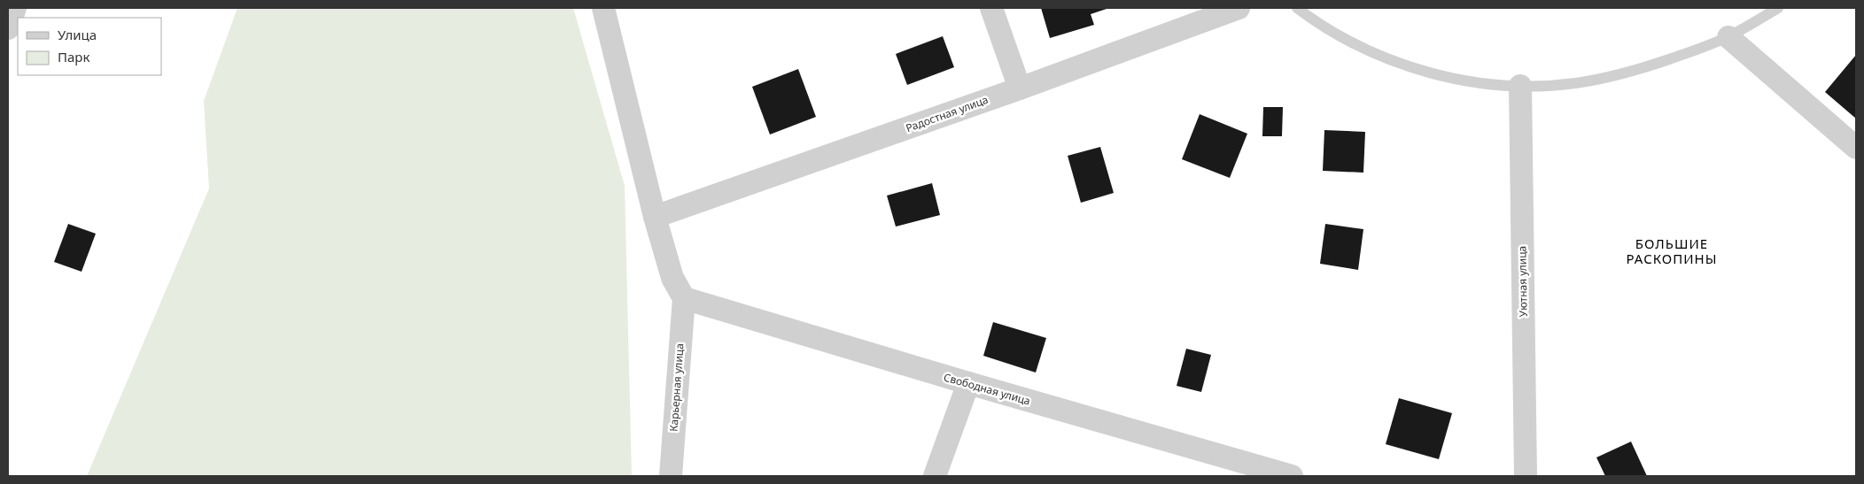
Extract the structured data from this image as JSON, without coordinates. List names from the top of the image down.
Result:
{
  "streets": {
    "street": [
      "Радостная улица",
      "Уютная улица",
      "Карьерная улица",
      "Свободная улица"
    ]
  },
  "crossings": [
    ["Карьерная улица", "Свободная улица"]
  ],
  "districts": ["БОЛЬШИЕ РАСКОПИНЫ"],
  "legend": ["Улица", "Парк"]
}
